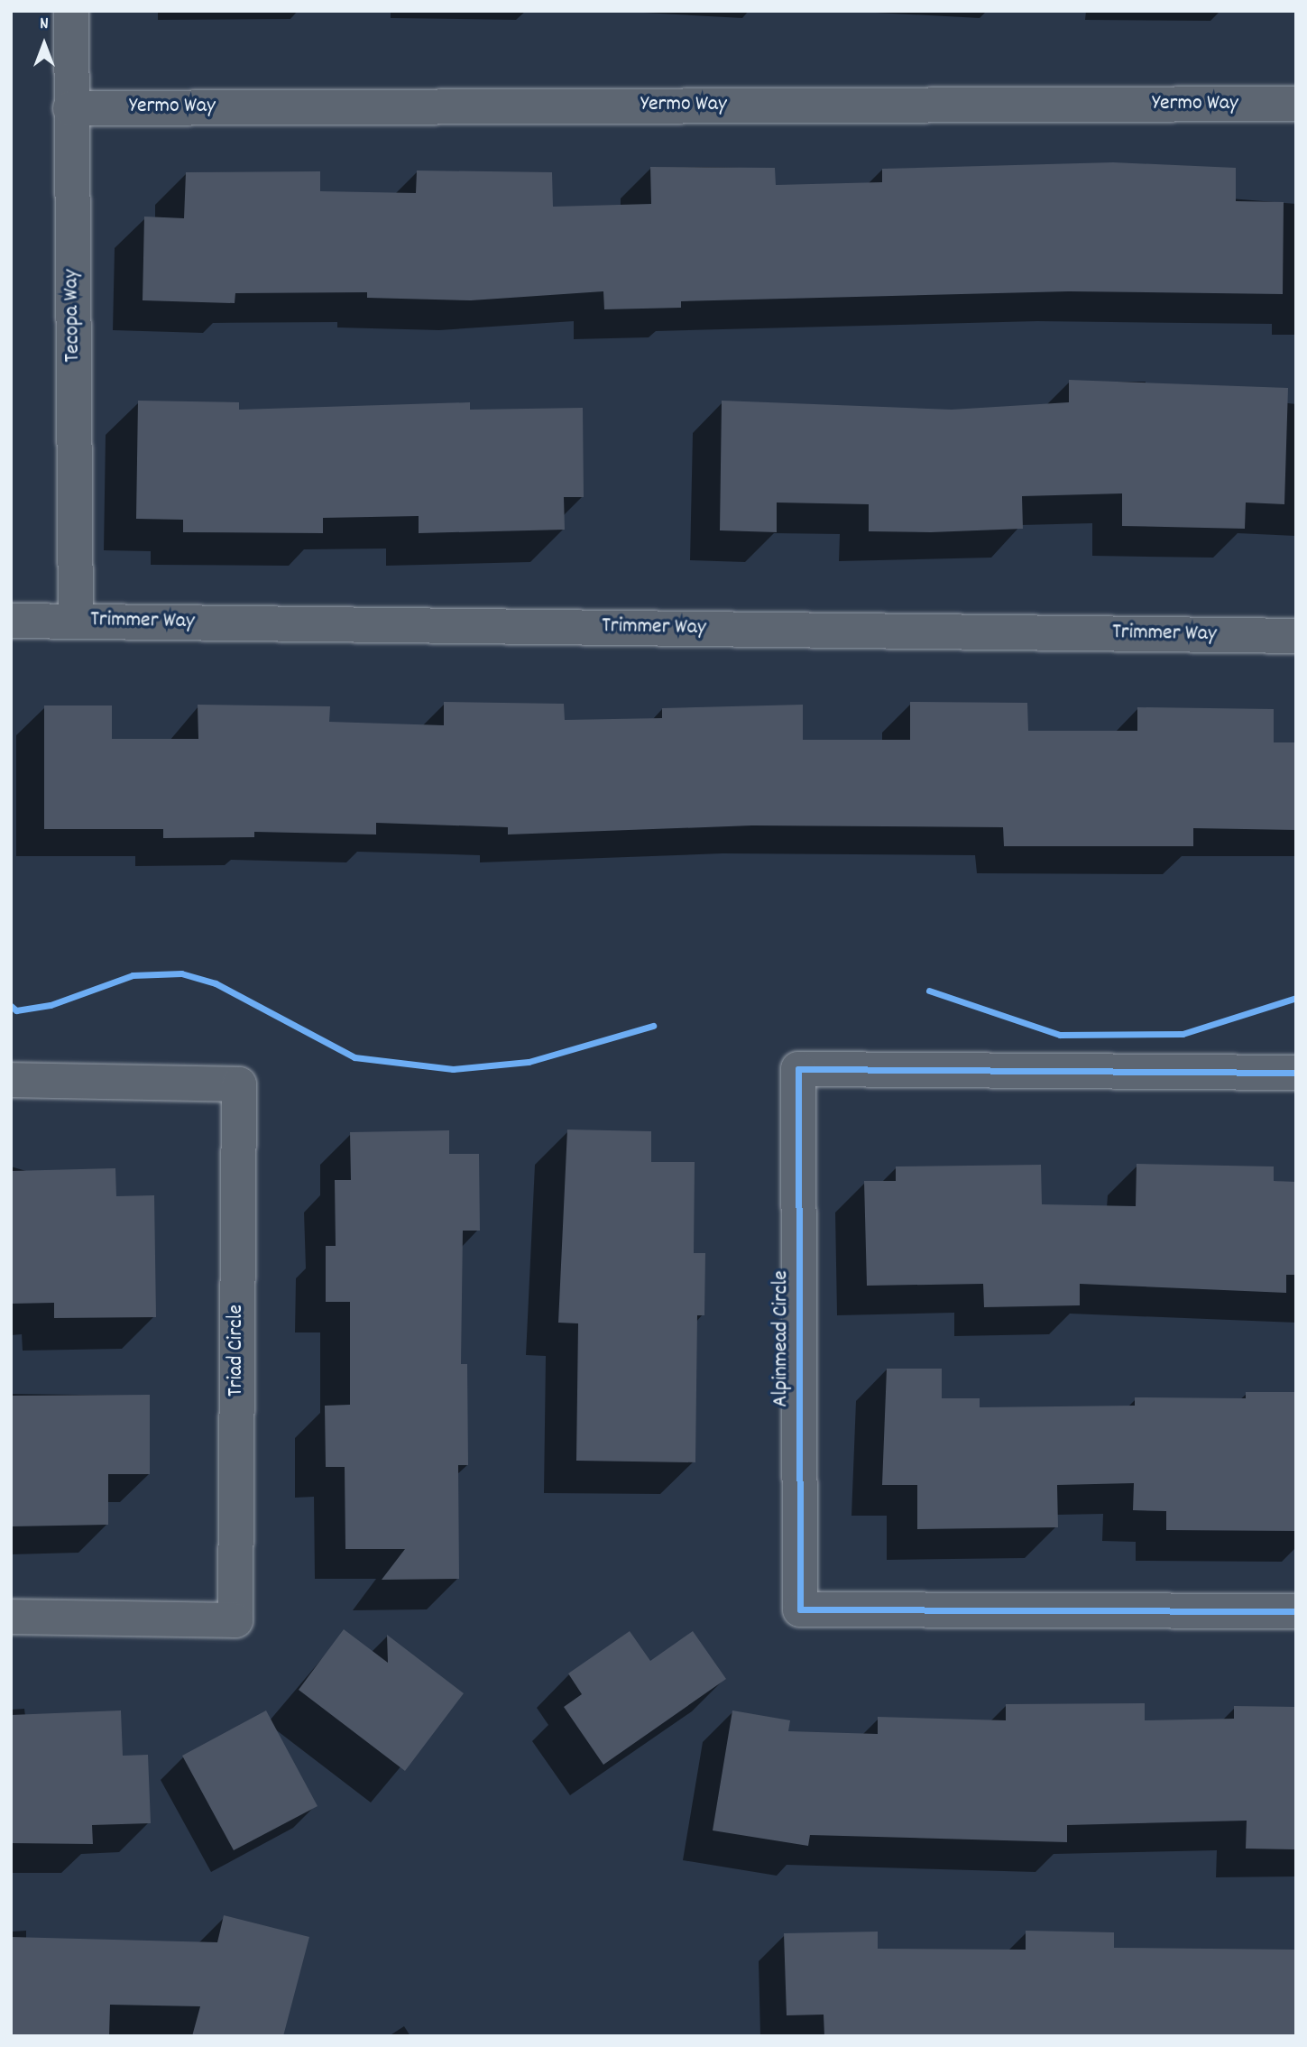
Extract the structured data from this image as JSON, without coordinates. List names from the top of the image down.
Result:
{
  "streets": {
    "street": [
      "Yermo Way",
      "Tecopa Way",
      "Trimmer Way",
      "Alpinmead Circle",
      "Triad Circle"
    ]
  },
  "crossings": [
    ["Yermo Way", "Tecopa Way"],
    ["Tecopa Way", "Trimmer Way"]
  ],
  "north": "top"
}
